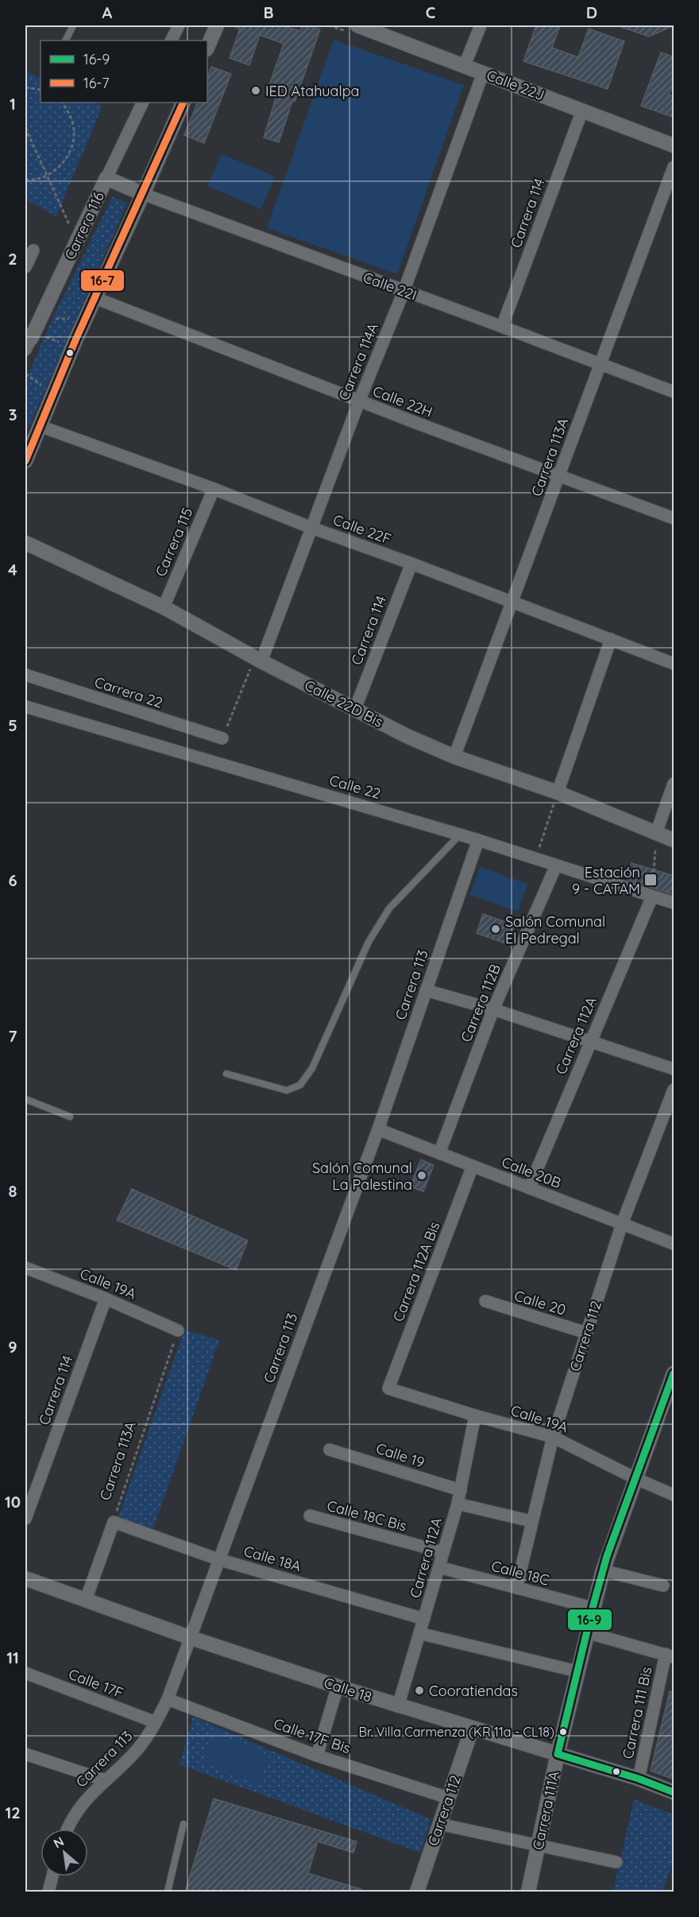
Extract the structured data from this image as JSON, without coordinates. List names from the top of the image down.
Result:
{
  "streets": {
    "street": [
      "Calle 22J",
      "Carrera 114",
      "Carrera 116",
      "Calle 22I",
      "Carrera 114A",
      "Calle 22H",
      "Carrera 113A",
      "Calle 22F",
      "Carrera 115",
      "Carrera 22",
      "Calle 22D Bis",
      "Calle 22",
      "Carrera 113",
      "Carrera 112B",
      "Carrera 112A",
      "Calle 20B",
      "Carrera 112A Bis",
      "Calle 19A",
      "Calle 20",
      "Carrera 112",
      "Calle 19",
      "Calle 18C Bis",
      "Calle 18A",
      "Calle 18C",
      "Calle 17F",
      "Calle 18",
      "Carrera 111 Bis",
      "Calle 17F Bis",
      "Carrera 111A"
    ]
  },
  "crossings": [
    ["Calle 22J", "Carrera 114"],
    ["Calle 22J", "Carrera 114A"],
    ["Carrera 114", "Calle 22I"],
    ["Carrera 114", "Calle 22F"],
    ["Carrera 114", "Calle 22D Bis"],
    ["Carrera 114", "Calle 19A"],
    ["Carrera 116", "Calle 22I"],
    ["Calle 22I", "Carrera 114A"],
    ["Calle 22I", "Carrera 113A"],
    ["Carrera 114A", "Calle 22H"],
    ["Carrera 114A", "Calle 22F"],
    ["Carrera 114A", "Calle 22D Bis"],
    ["Calle 22H", "Carrera 113A"],
    ["Carrera 113A", "Calle 22F"],
    ["Carrera 113A", "Calle 22D Bis"],
    ["Carrera 113A", "Calle 19A"],
    ["Carrera 113A", "Calle 18A"],
    ["Carrera 113A", "Calle 18"],
    ["Calle 22F", "Carrera 115"],
    ["Carrera 115", "Calle 22D Bis"],
    ["Calle 22", "Carrera 113"],
    ["Calle 22", "Carrera 112B"],
    ["Calle 22", "Carrera 112A"],
    ["Carrera 113", "Calle 20B"],
    ["Carrera 113", "Calle 18A"],
    ["Carrera 113", "Calle 17F"],
    ["Carrera 113", "Calle 18"],
    ["Carrera 113", "Calle 17F Bis"],
    ["Carrera 112B", "Calle 20B"],
    ["Carrera 112A", "Calle 20B"],
    ["Carrera 112A", "Calle 19A"],
    ["Carrera 112A", "Calle 19"],
    ["Carrera 112A", "Calle 18C Bis"],
    ["Carrera 112A", "Calle 18A"],
    ["Carrera 112A", "Calle 18C"],
    ["Carrera 112A", "Calle 18"],
    ["Calle 20B", "Carrera 112A Bis"],
    ["Calle 20B", "Carrera 112"],
    ["Carrera 112A Bis", "Calle 19A"],
    ["Calle 19A", "Carrera 112"],
    ["Calle 19A", "Carrera 111A"],
    ["Calle 20", "Carrera 112"],
    ["Carrera 112", "Calle 18C"],
    ["Carrera 112", "Calle 18"],
    ["Carrera 112", "Calle 17F Bis"],
    ["Calle 18C", "Carrera 111A"],
    ["Calle 18", "Carrera 111 Bis"],
    ["Calle 18", "Carrera 111A"]
  ],
  "places": {
    "other": [
      "IED Atahualpa",
      "Salón Comunal El Pedregal",
      "Salón Comunal La Palestina",
      "Cooratiendas",
      "Br. Villa Carmenza (KR 11a - CL18)"
    ],
    "transit": ["Estación 9 - CATAM"]
  },
  "lines": ["transit line 16-7", "transit line 16-9"],
  "legend": ["16-9", "16-7"],
  "north": "top left",
  "grid": {
    "columns": [
      "A",
      "B",
      "C",
      "D"
    ],
    "rows": [
      "1",
      "2",
      "3",
      "4",
      "5",
      "6",
      "7",
      "8",
      "9",
      "10",
      "11",
      "12"
    ]
  }
}
